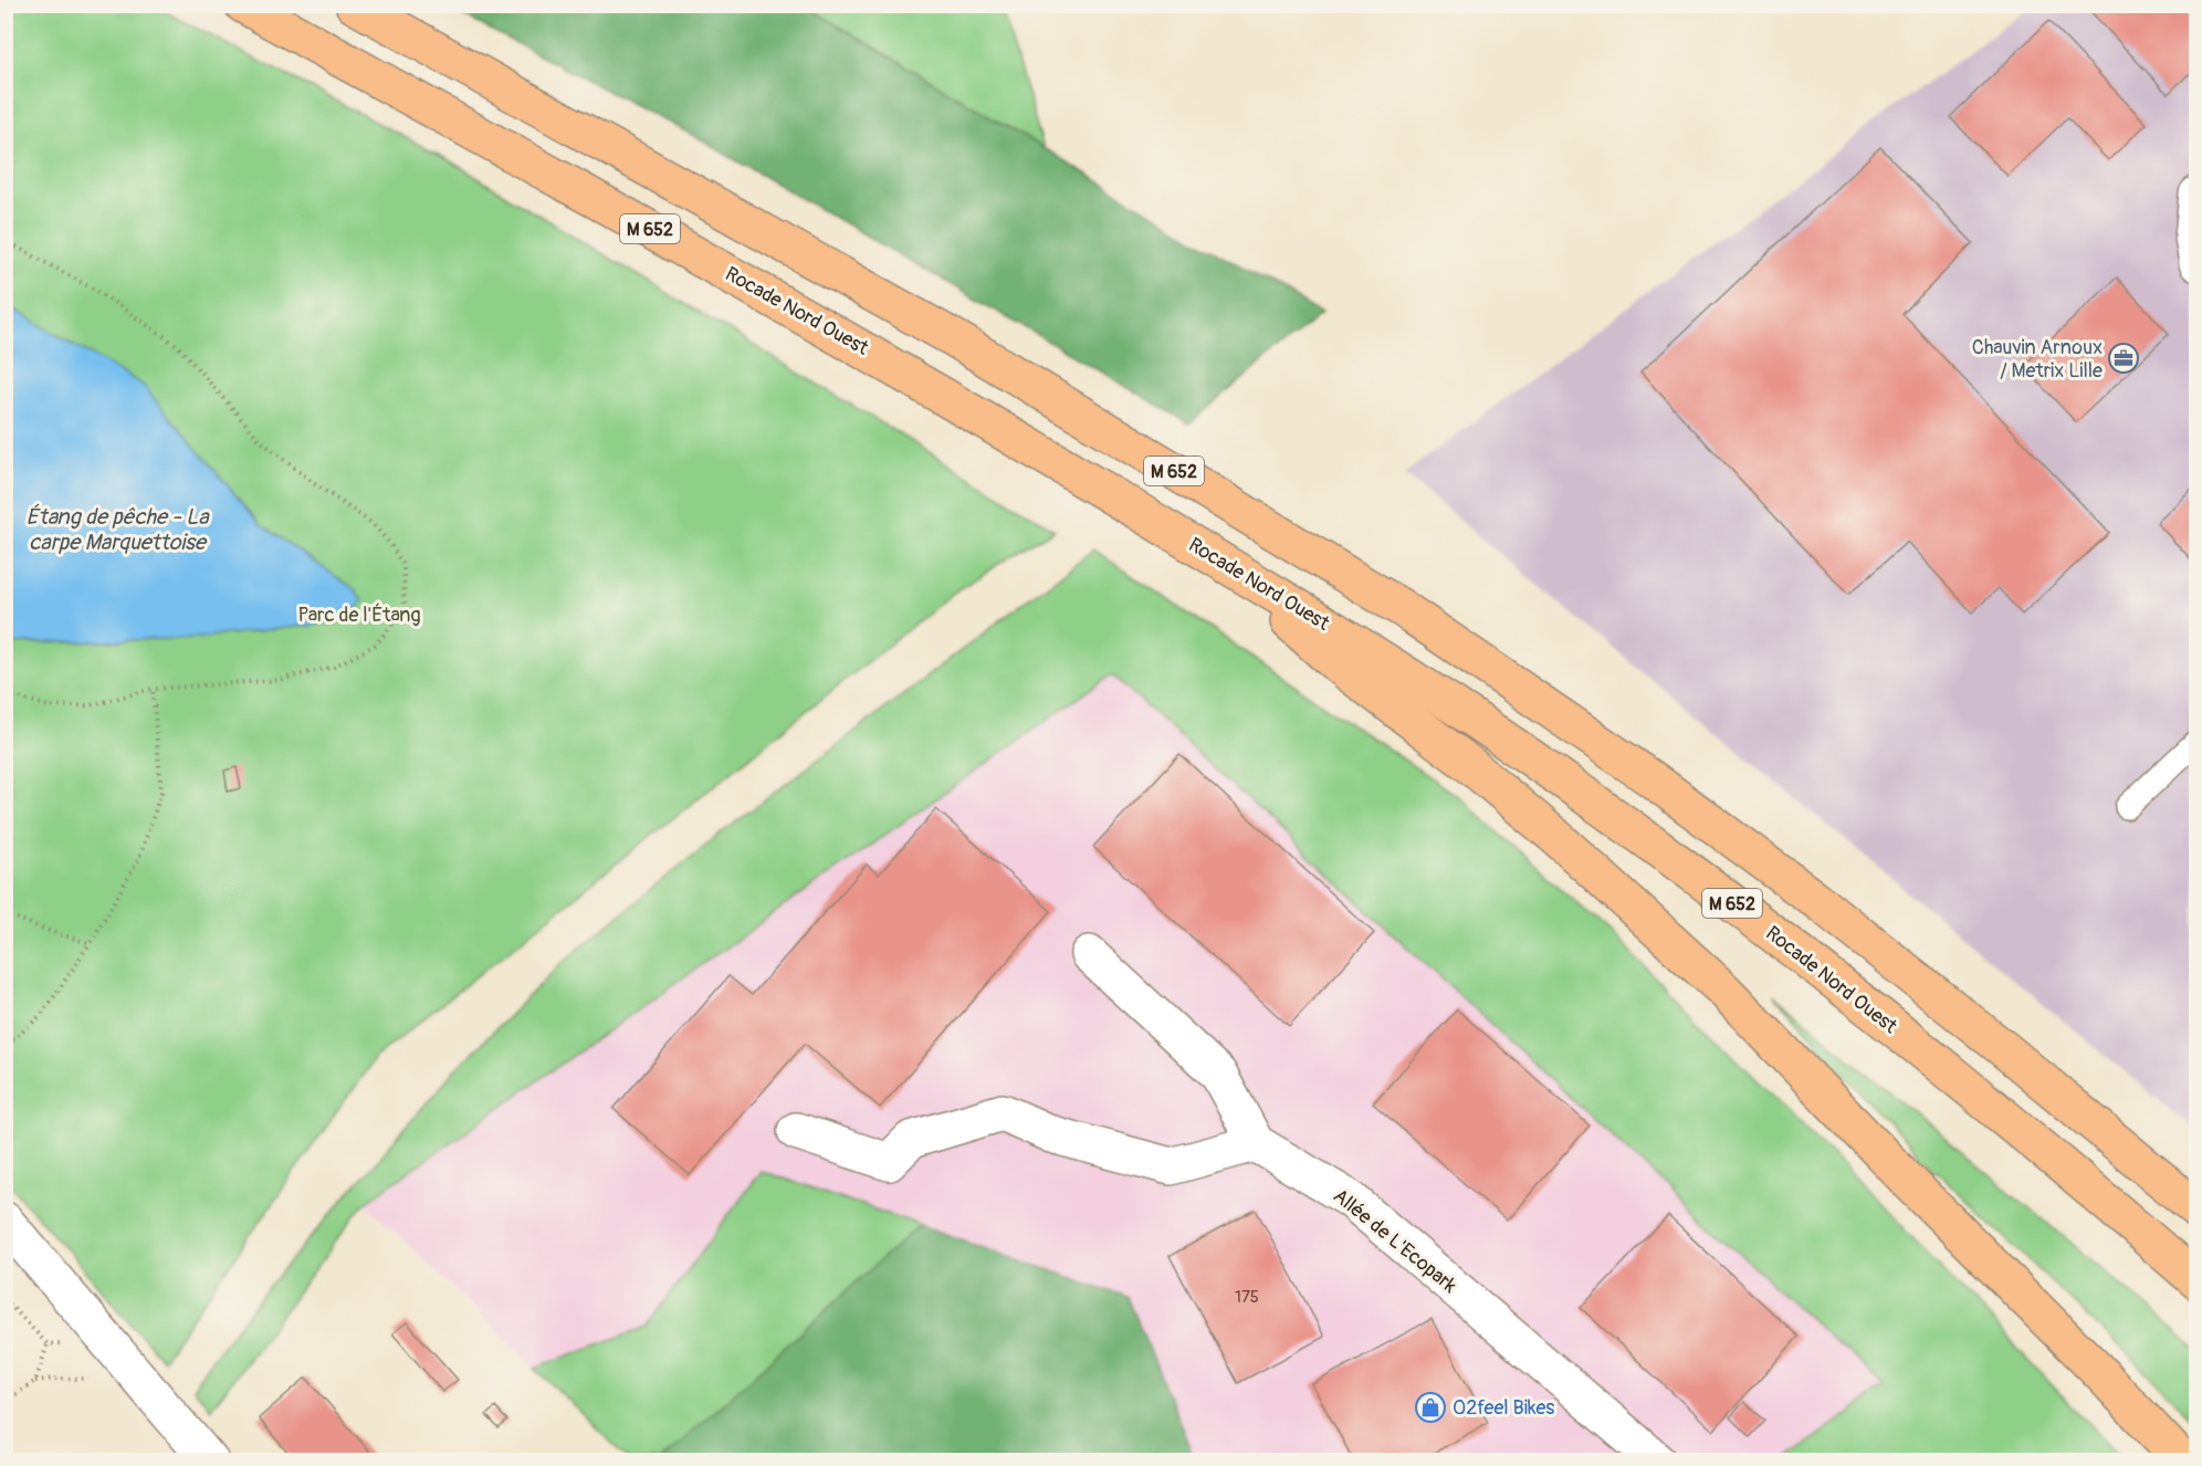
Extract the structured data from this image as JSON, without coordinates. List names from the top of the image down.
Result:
{
  "streets": {
    "highway": ["M 652", "Rocade Nord Ouest"],
    "street": ["Allée de L'Ecopark"]
  },
  "water": ["Étang de pêche - La carpe Marquettoise"],
  "parks": ["Parc de l'Étang"],
  "places": {
    "office": ["Chauvin Arnoux / Metrix Lille"],
    "shop": ["02feel Bikes"]
  },
  "house_numbers": ["175"]
}
